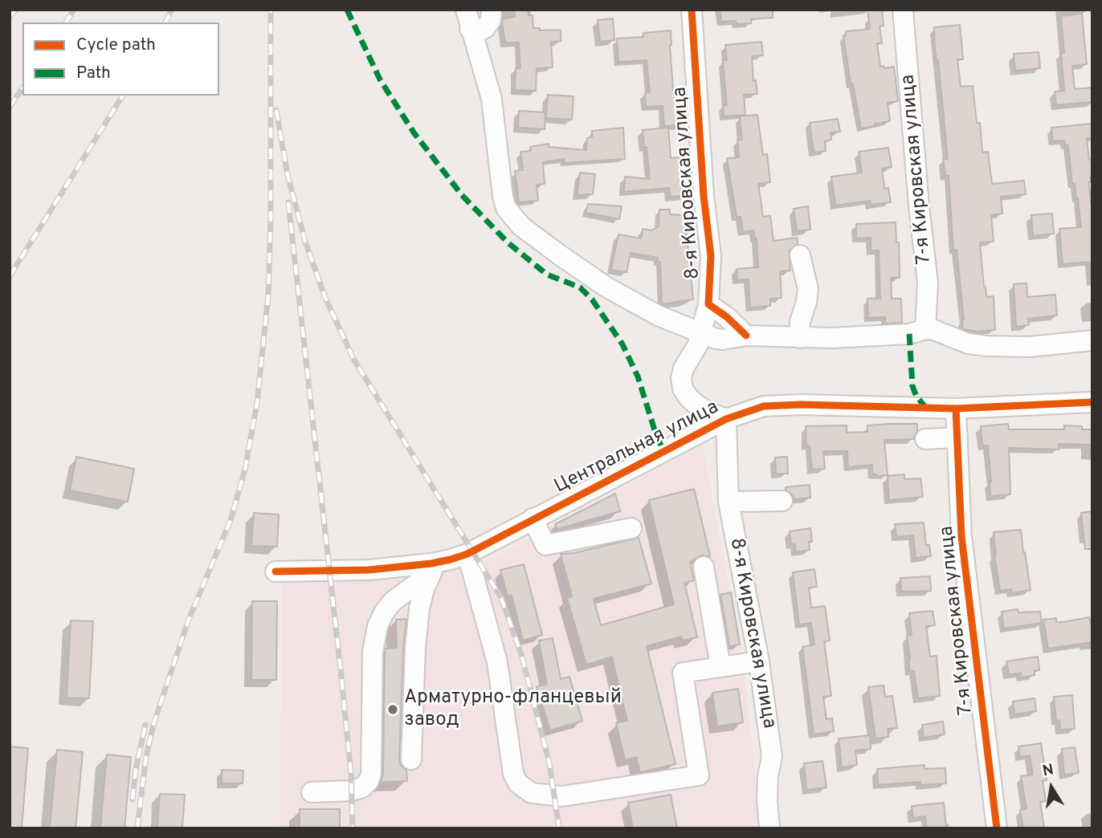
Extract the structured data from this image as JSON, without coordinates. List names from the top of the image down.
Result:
{
  "streets": {
    "street": ["7-я Кировская улица", "8-я Кировская улица", "Центральная улица"]
  },
  "crossings": [
    ["7-я Кировская улица", "Центральная улица"],
    ["8-я Кировская улица", "Центральная улица"]
  ],
  "places": ["Арматурно-фланцевый завод"],
  "legend": ["Cycle path", "Path"],
  "north": "top"
}
